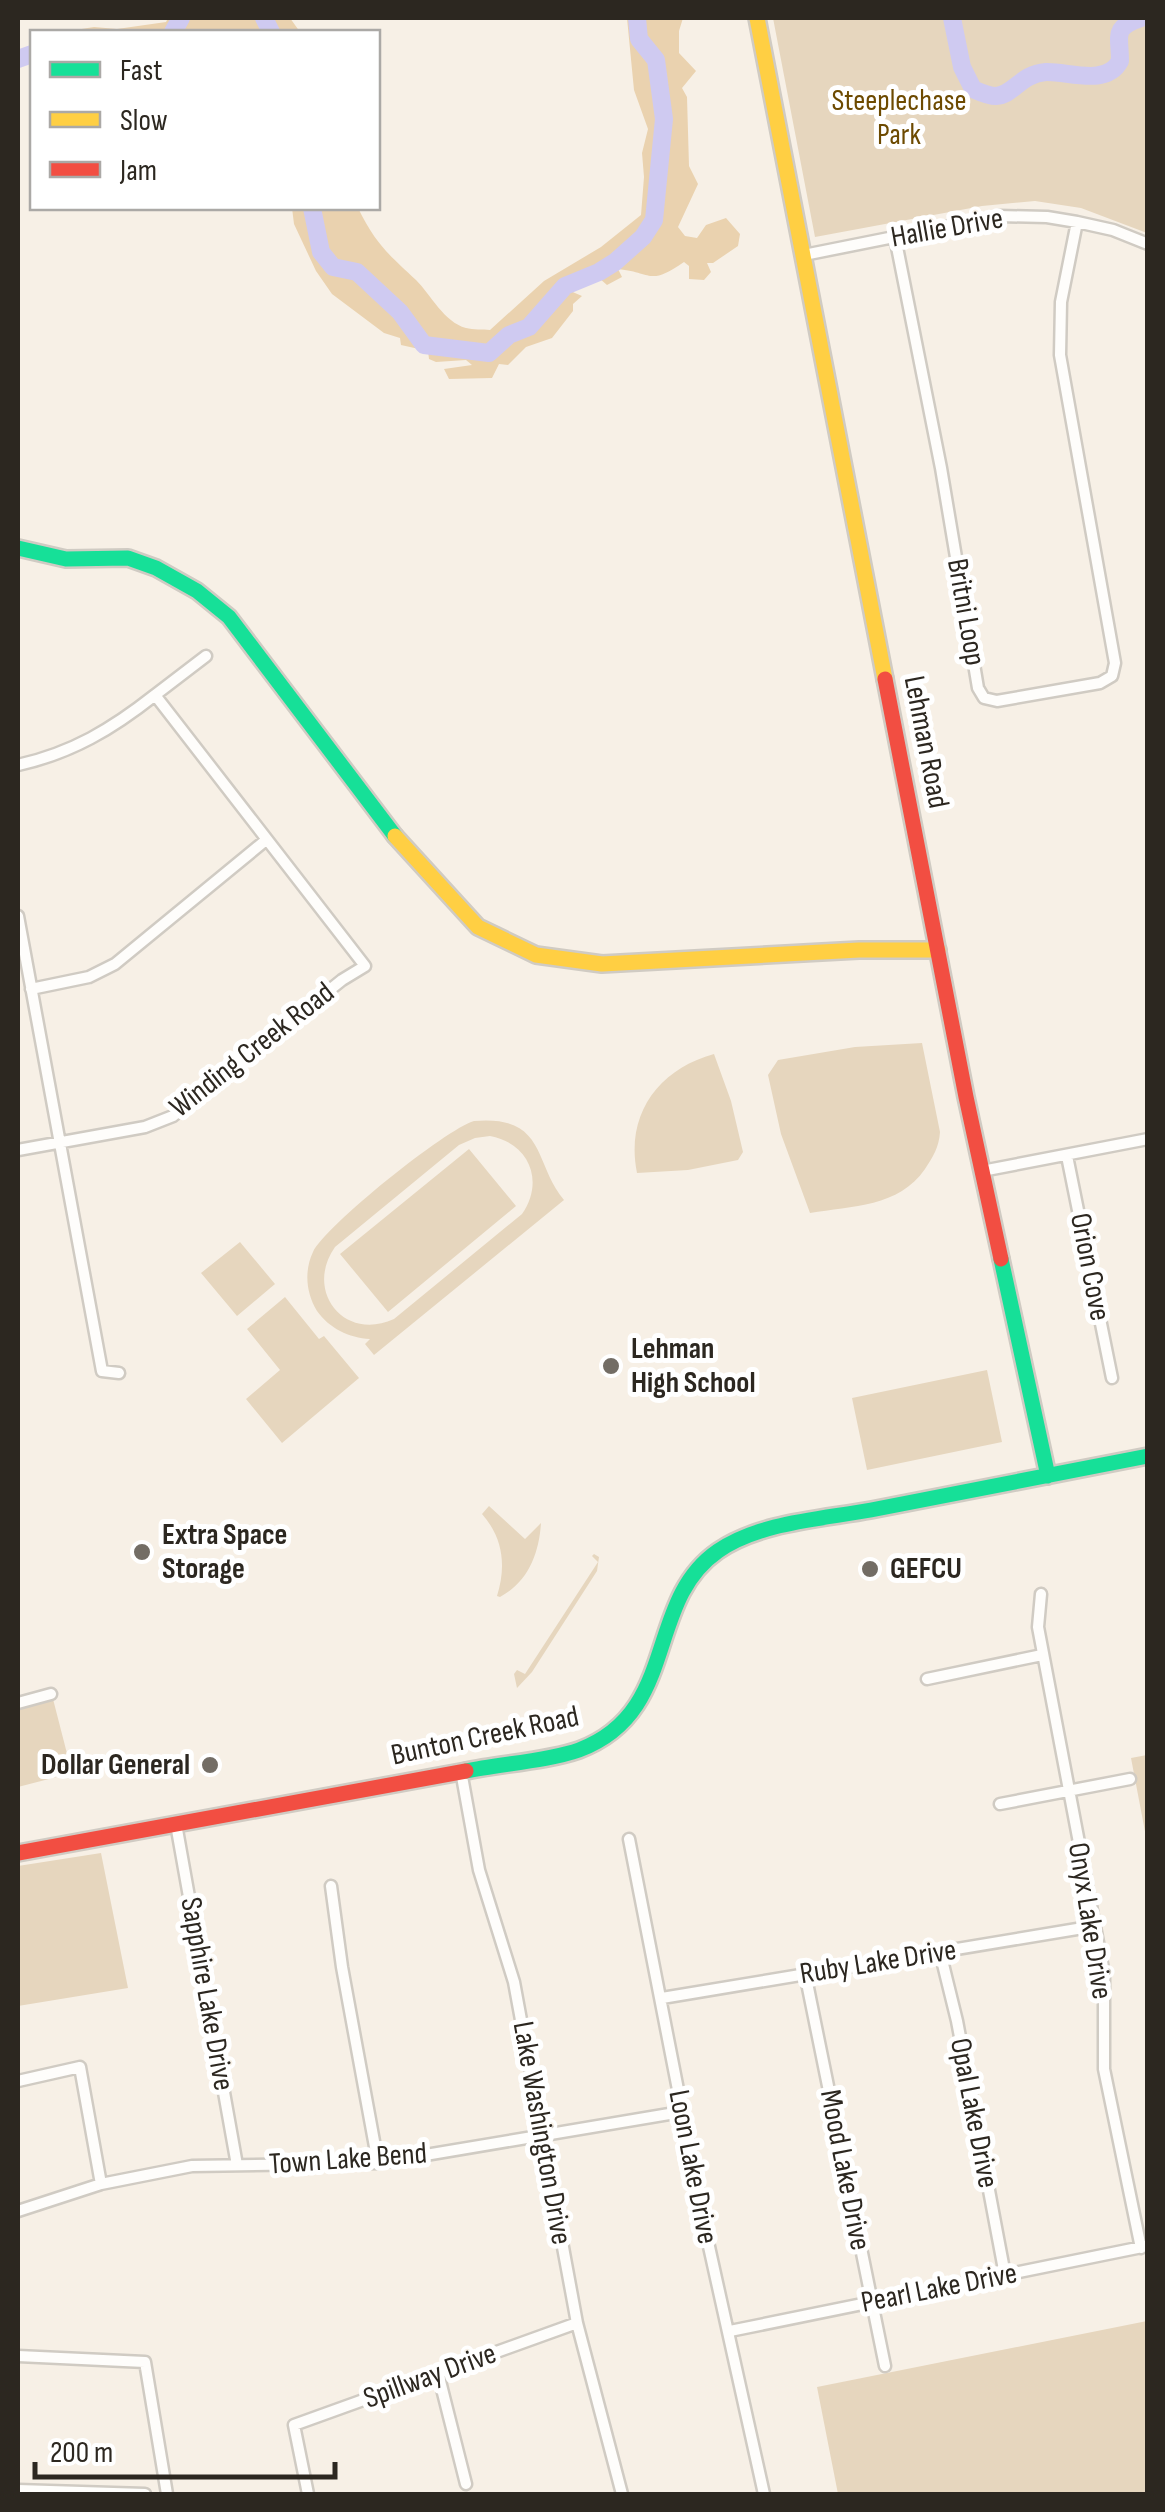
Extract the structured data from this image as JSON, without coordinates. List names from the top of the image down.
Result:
{
  "streets": {
    "street": [
      "Hallie Drive",
      "Britni Loop",
      "Lehman Road",
      "Winding Creek Road",
      "Orion Cove",
      "Bunton Creek Road",
      "Onyx Lake Drive",
      "Ruby Lake Drive",
      "Sapphire Lake Drive",
      "Opal Lake Drive",
      "Lake Washington Drive",
      "Town Lake Bend",
      "Loon Lake Drive",
      "Mood Lake Drive",
      "Pearl Lake Drive",
      "Spillway Drive"
    ]
  },
  "crossings": [
    ["Hallie Drive", "Britni Loop"],
    ["Hallie Drive", "Lehman Road"],
    ["Lehman Road", "Bunton Creek Road"],
    ["Bunton Creek Road", "Sapphire Lake Drive"],
    ["Bunton Creek Road", "Lake Washington Drive"],
    ["Onyx Lake Drive", "Ruby Lake Drive"],
    ["Onyx Lake Drive", "Pearl Lake Drive"],
    ["Ruby Lake Drive", "Opal Lake Drive"],
    ["Ruby Lake Drive", "Loon Lake Drive"],
    ["Ruby Lake Drive", "Mood Lake Drive"],
    ["Sapphire Lake Drive", "Town Lake Bend"],
    ["Opal Lake Drive", "Pearl Lake Drive"],
    ["Lake Washington Drive", "Town Lake Bend"],
    ["Lake Washington Drive", "Spillway Drive"],
    ["Town Lake Bend", "Loon Lake Drive"],
    ["Loon Lake Drive", "Pearl Lake Drive"],
    ["Mood Lake Drive", "Pearl Lake Drive"]
  ],
  "parks": ["Steeplechase Park"],
  "places": [
    "Lehman High School",
    "Extra Space Storage",
    "GEFCU",
    "Dollar General"
  ],
  "legend": ["Fast", "Slow", "Jam"],
  "scale_bar": "200 m"
}
